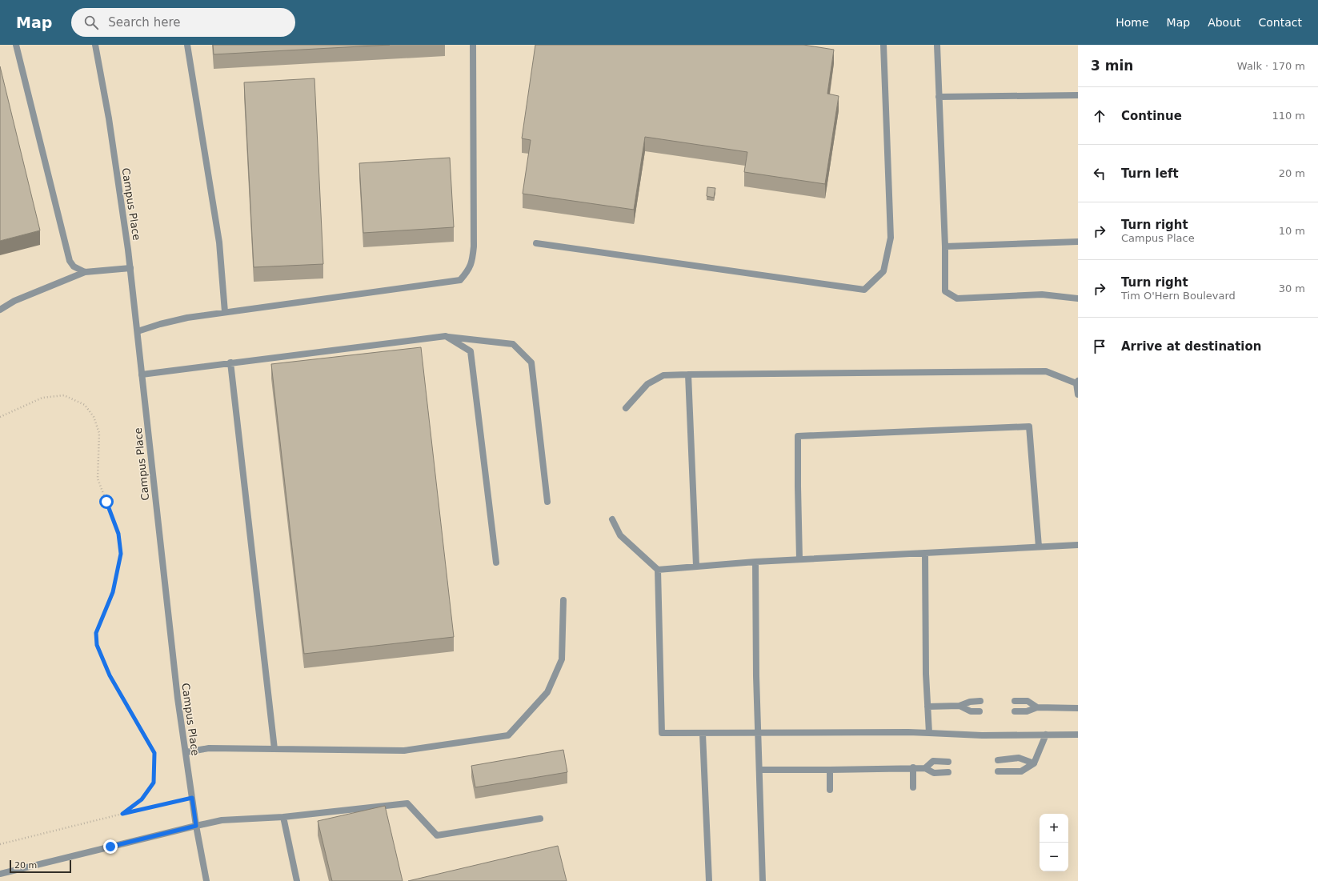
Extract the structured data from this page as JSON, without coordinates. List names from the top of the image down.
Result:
{
  "streets": {
    "street": ["Campus Place"]
  },
  "scale_bar": "20 m",
  "page": {
    "header": "Map",
    "search": "Search here",
    "nav": [
      "Home",
      "Map",
      "About",
      "Contact"
    ],
    "heading": ["3 min", "Walk · 170 m"],
    "list": [
      ["Continue", "110 m"],
      ["Turn left", "20 m"],
      ["Turn right", "Campus Place", "10 m"],
      ["Turn right", "Tim O'Hern Boulevard", "30 m"],
      "Arrive at destination"
    ],
    "map_buttons": ["+", "−"],
    "scale": "20 m"
  }
}
